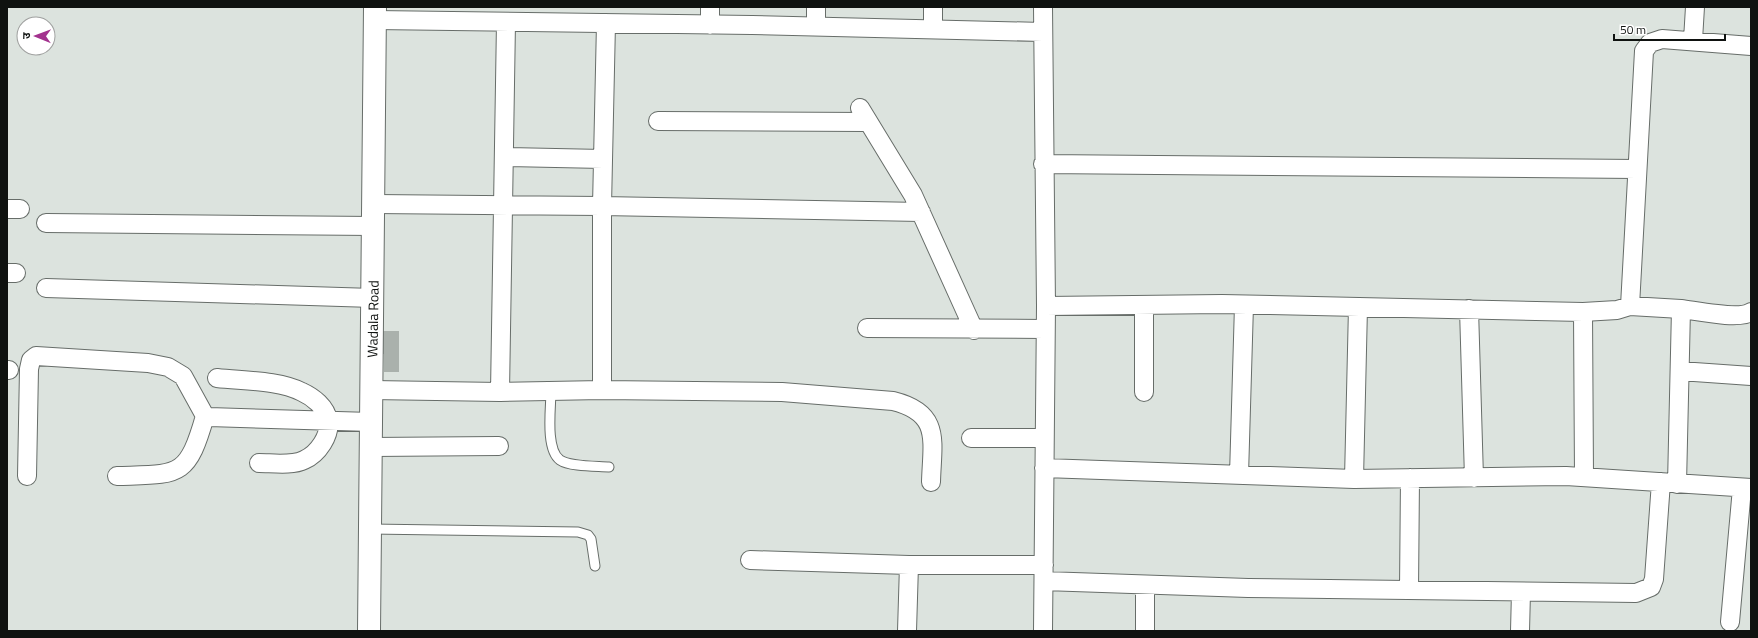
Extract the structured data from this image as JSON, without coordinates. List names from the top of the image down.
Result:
{
  "streets": {
    "street": ["Wadala Road"]
  },
  "scale_bar": "50 m",
  "north": "left"
}
